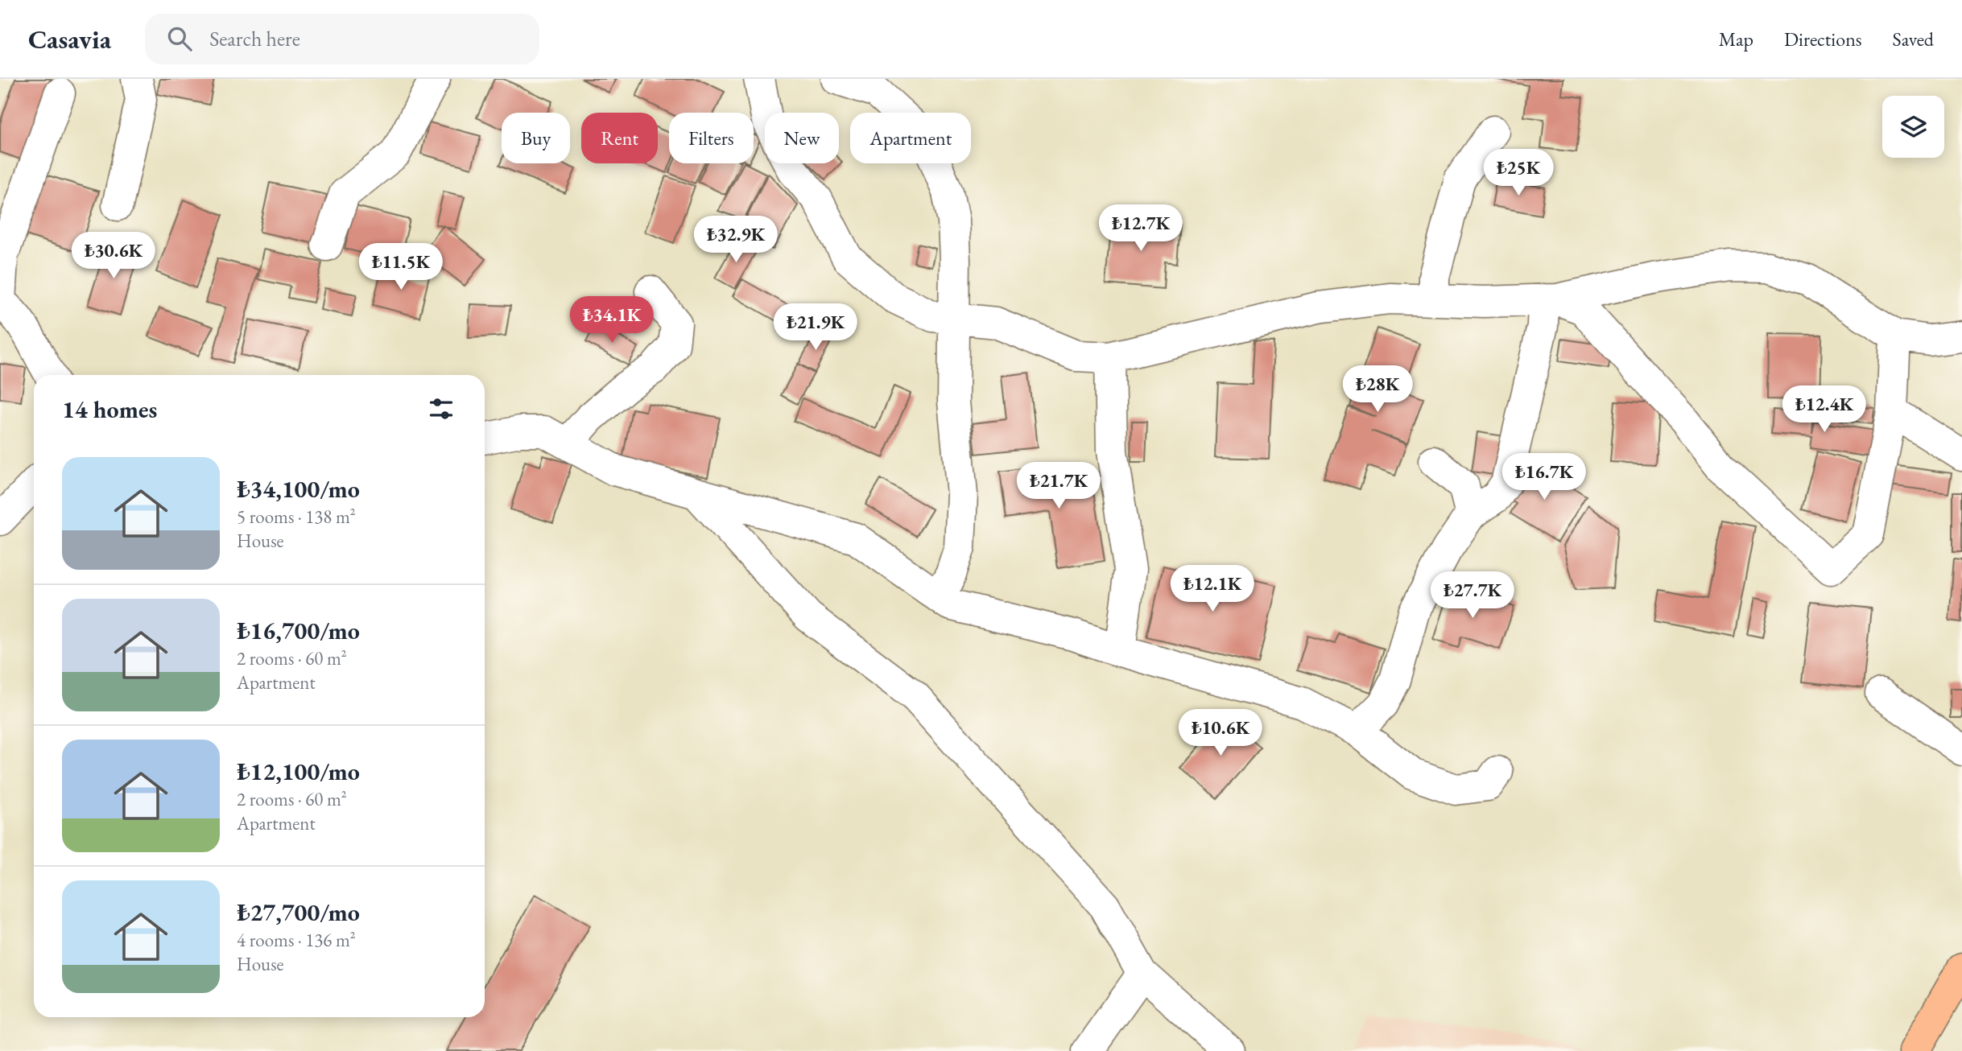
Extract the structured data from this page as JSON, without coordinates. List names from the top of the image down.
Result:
{
  "page": {
    "header": "Casavia",
    "search": "Search here",
    "nav": ["Map", "Directions", "Saved"],
    "chip": [
      "Buy",
      "Rent",
      "Filters",
      "New",
      "Apartment"
    ],
    "price": [
      "₺25K",
      "₺12.7K",
      "₺32.9K",
      "₺30.6K",
      "₺11.5K",
      "₺34.1K",
      "₺21.9K",
      "₺28K",
      "₺12.4K",
      "₺16.7K",
      "₺21.7K",
      "₺12.1K",
      "₺27.7K",
      "₺10.6K"
    ],
    "heading": "14 homes",
    "list": [
      {
        "name": "₺34,100/mo",
        "note": "5 rooms · 138 m² · House"
      },
      {
        "name": "₺16,700/mo",
        "note": "2 rooms · 60 m² · Apartment"
      },
      {
        "name": "₺12,100/mo",
        "note": "2 rooms · 60 m² · Apartment"
      },
      {
        "name": "₺27,700/mo",
        "note": "4 rooms · 136 m² · House"
      }
    ]
  }
}
